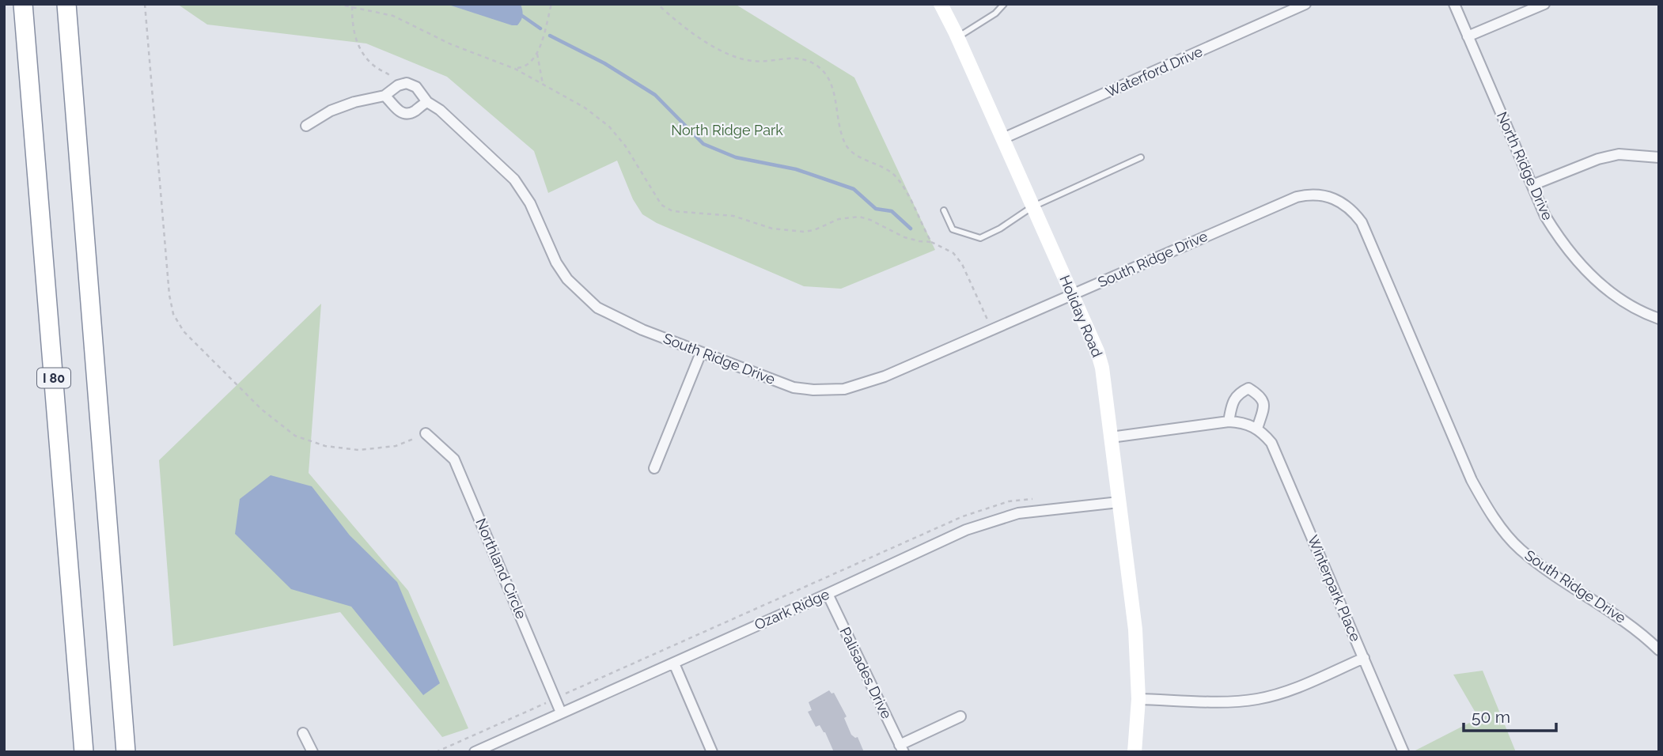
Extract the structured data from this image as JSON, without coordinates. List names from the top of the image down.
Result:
{
  "streets": {
    "highway": ["I 80"],
    "street": [
      "Waterford Drive",
      "North Ridge Drive",
      "South Ridge Drive",
      "Holiday Road",
      "Northland Circle",
      "Winterpark Place",
      "Ozark Ridge",
      "Palisades Drive"
    ]
  },
  "crossings": [
    ["Waterford Drive", "Holiday Road"],
    ["South Ridge Drive", "Holiday Road"],
    ["Holiday Road", "Ozark Ridge"],
    ["Northland Circle", "Ozark Ridge"],
    ["Ozark Ridge", "Palisades Drive"]
  ],
  "parks": ["North Ridge Park"],
  "scale_bar": "50 m"
}
